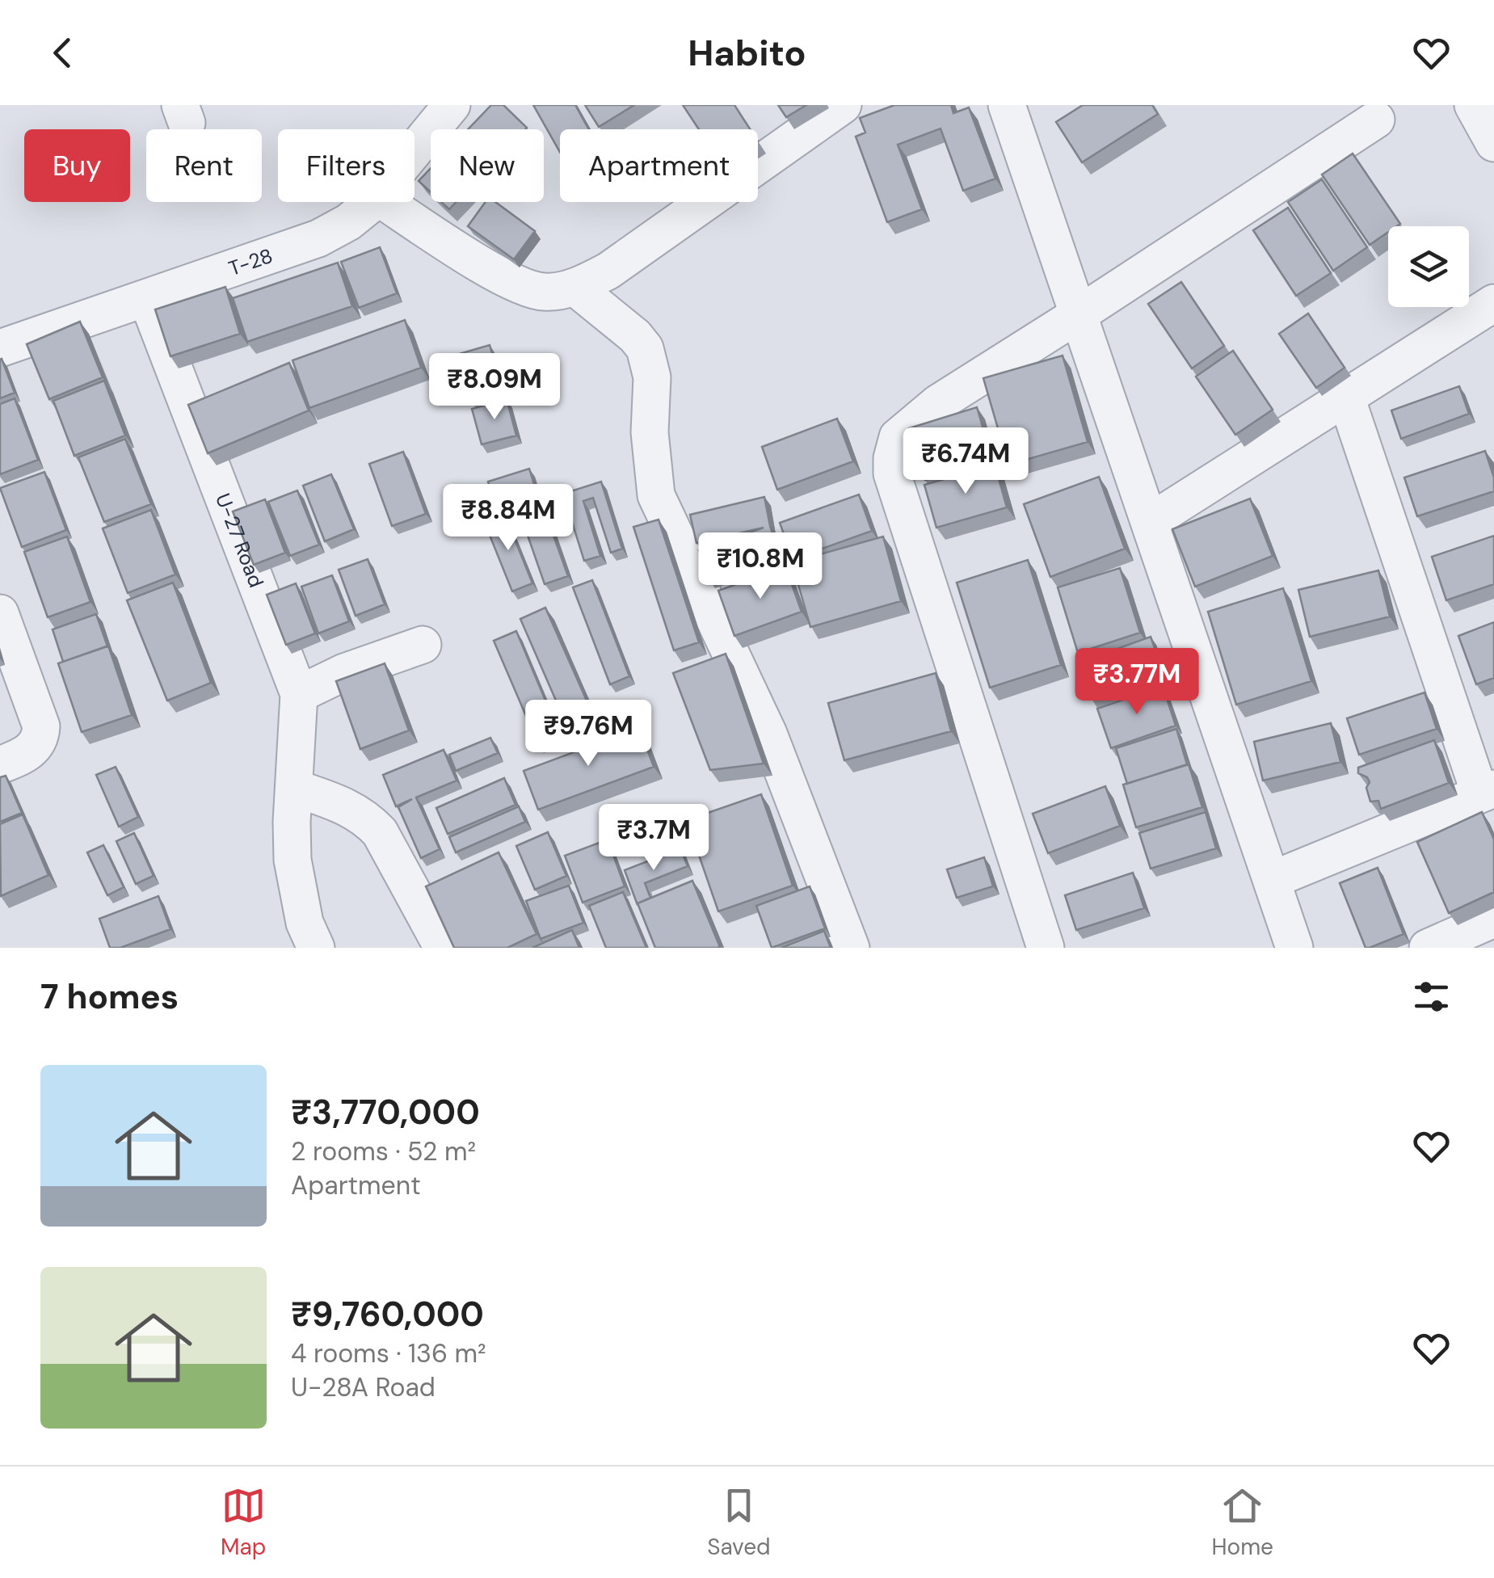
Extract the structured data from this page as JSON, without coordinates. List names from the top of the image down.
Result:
{
  "streets": {
    "street": ["T-28", "U-27 Road"]
  },
  "crossings": [
    ["T-28", "U-27 Road"]
  ],
  "page": {
    "header": "Habito",
    "chip": [
      "Buy",
      "Rent",
      "Filters",
      "New",
      "Apartment"
    ],
    "price": [
      "₹8.09M",
      "₹6.74M",
      "₹8.84M",
      "₹10.8M",
      "₹3.77M",
      "₹9.76M",
      "₹3.7M"
    ],
    "heading": "7 homes",
    "list": [
      {
        "name": "₹3,770,000",
        "note": "2 rooms · 52 m² · Apartment"
      },
      {
        "name": "₹9,760,000",
        "note": "4 rooms · 136 m² · U-28A Road"
      }
    ],
    "tabs": ["Map", "Saved", "Home"]
  }
}
